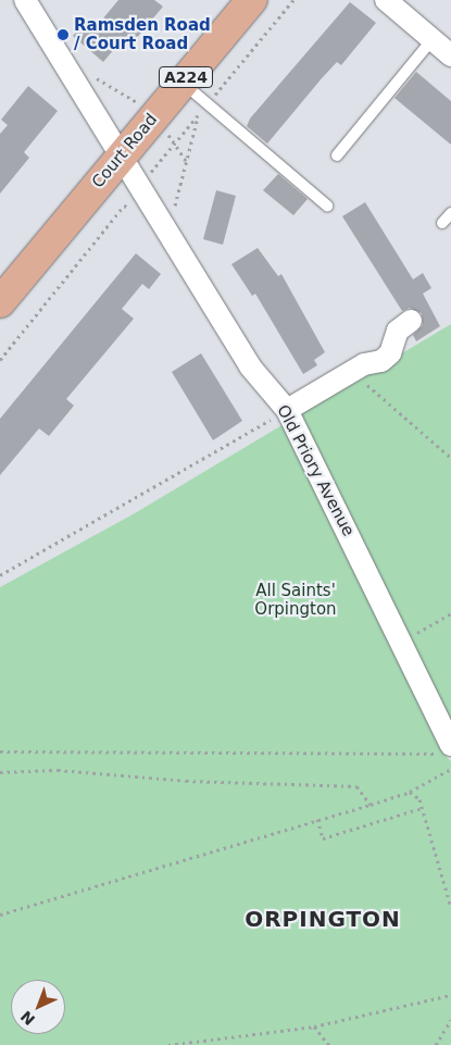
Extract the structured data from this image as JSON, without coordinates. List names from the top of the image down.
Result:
{
  "streets": {
    "main road": ["A224", "Court Road"],
    "street": ["Old Priory Avenue"]
  },
  "crossings": [
    ["Court Road", "Old Priory Avenue"]
  ],
  "districts": ["ORPINGTON"],
  "parks": ["All Saints' Orpington"],
  "places": ["Ramsden Road / Court Road"],
  "north": "bottom left"
}
